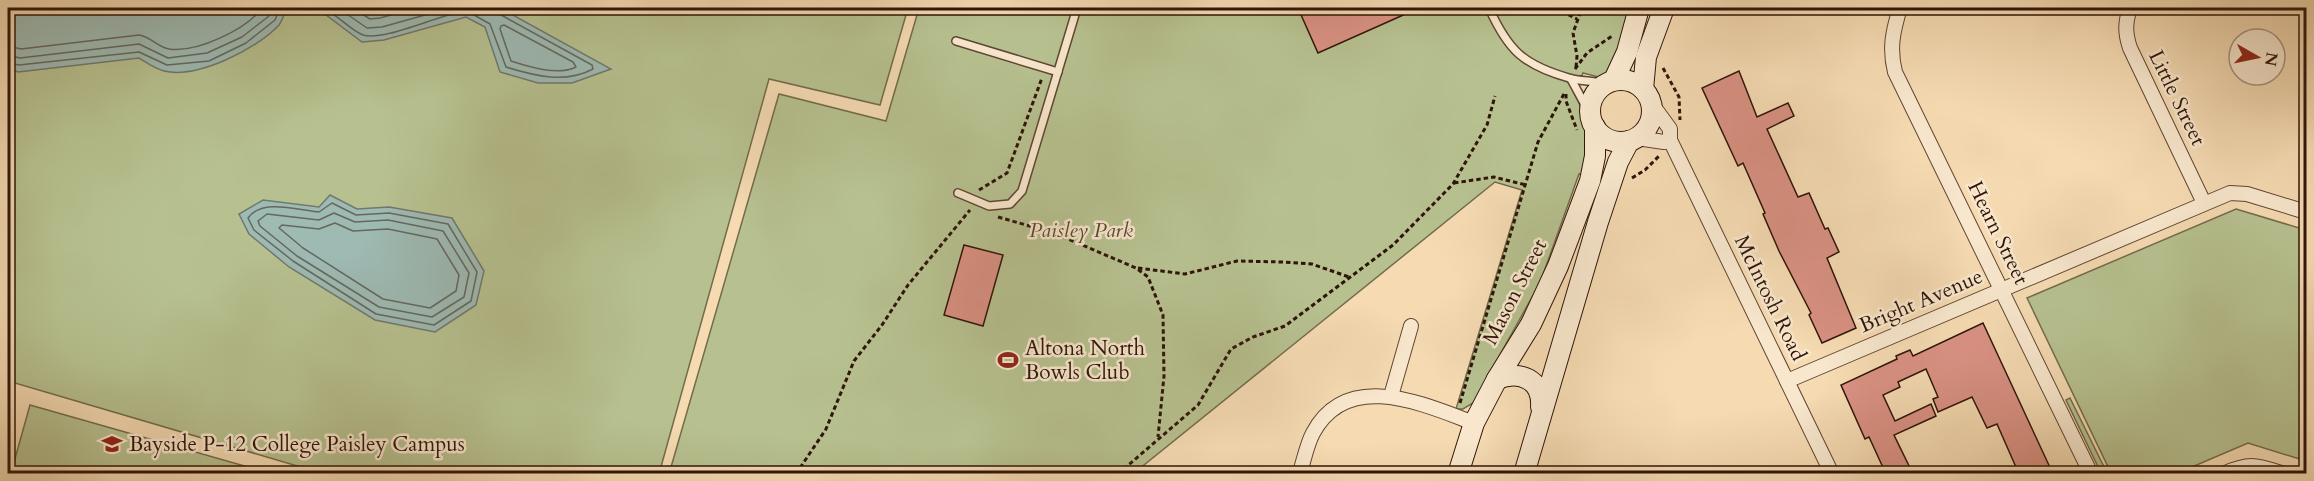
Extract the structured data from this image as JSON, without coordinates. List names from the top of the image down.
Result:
{
  "streets": {
    "street": [
      "Little Street",
      "Hearn Street",
      "Mason Street",
      "McIntosh Road",
      "Bright Avenue"
    ]
  },
  "crossings": [
    ["Little Street", "Bright Avenue"],
    ["Hearn Street", "Bright Avenue"],
    ["Mason Street", "McIntosh Road"],
    ["McIntosh Road", "Bright Avenue"]
  ],
  "parks": ["Paisley Park"],
  "places": {
    "sports": ["Altona North Bowls Club"],
    "school or university": ["Bayside P-12 College Paisley Campus"]
  },
  "north": "right"
}
